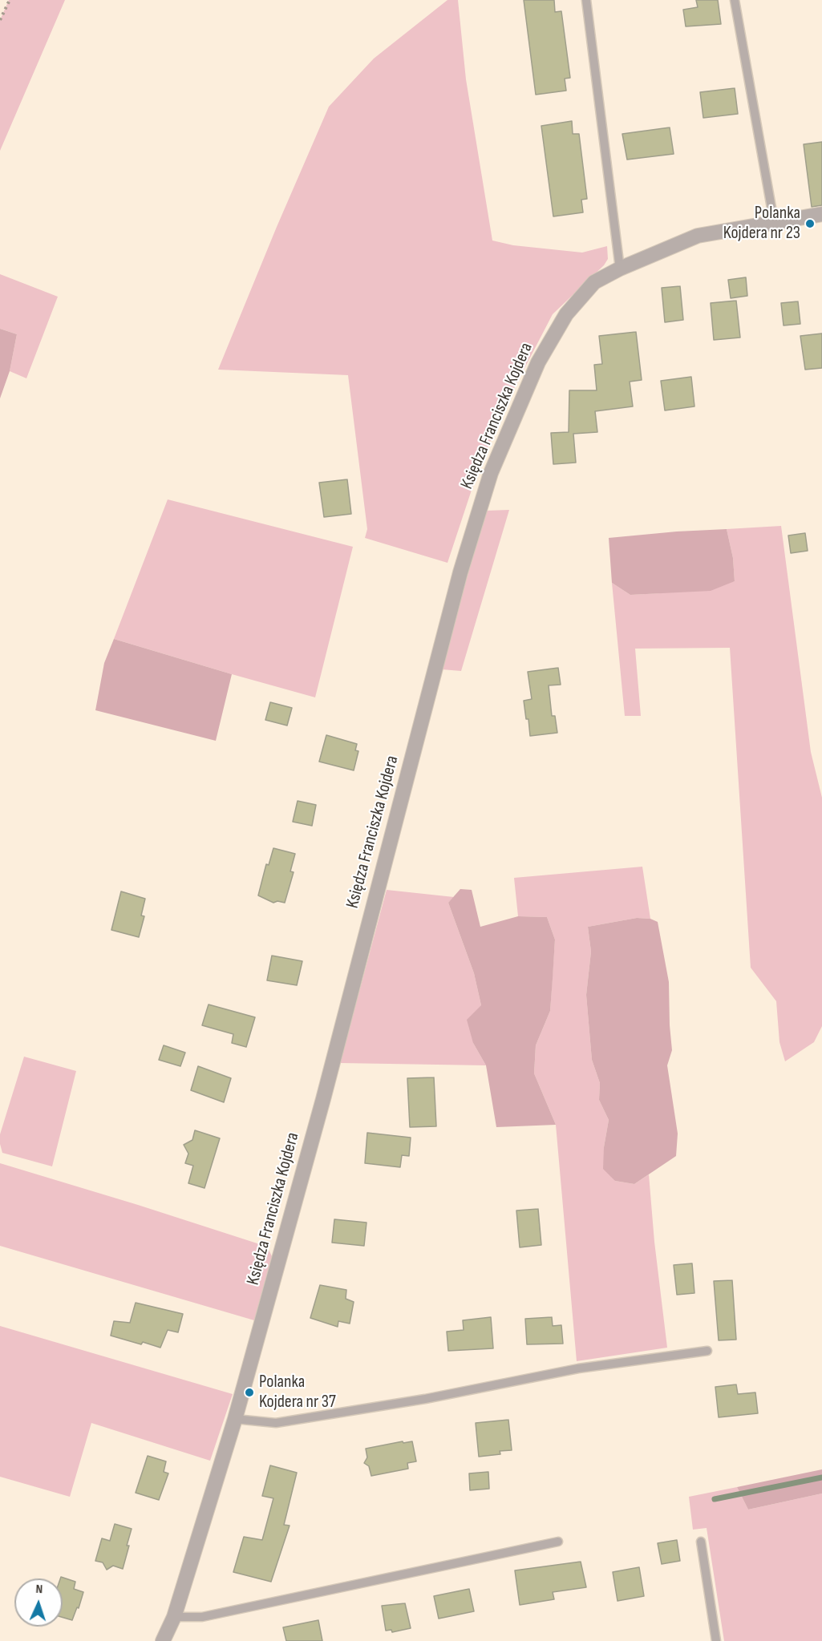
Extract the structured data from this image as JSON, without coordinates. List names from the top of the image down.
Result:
{
  "streets": {
    "street": ["Księdza Franciszka Kojdera"]
  },
  "places": ["Polanka Kojdera nr 23", "Polanka Kojdera nr 37"],
  "north": "top"
}
